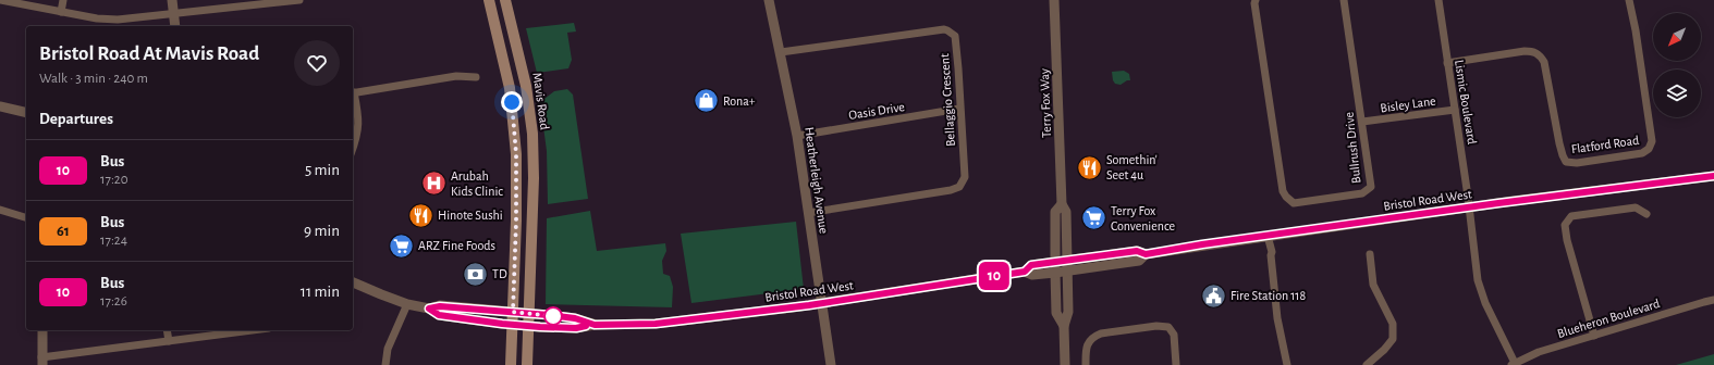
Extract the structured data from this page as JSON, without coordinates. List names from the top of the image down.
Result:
{
  "streets": {
    "main road": ["Mavis Road"],
    "street": [
      "Bellaggio Crescent",
      "Lismic Boulevard",
      "Terry Fox Way",
      "Bisley Lane",
      "Oasis Drive",
      "Flatford Road",
      "Bullrush Drive",
      "Heatherleigh Avenue",
      "Bristol Road West",
      "Blueheron Boulevard"
    ]
  },
  "crossings": [
    ["Bellaggio Crescent", "Oasis Drive"],
    ["Bellaggio Crescent", "Heatherleigh Avenue"],
    ["Mavis Road", "Bristol Road West"],
    ["Lismic Boulevard", "Bisley Lane"],
    ["Lismic Boulevard", "Flatford Road"],
    ["Lismic Boulevard", "Bristol Road West"],
    ["Lismic Boulevard", "Blueheron Boulevard"],
    ["Terry Fox Way", "Bristol Road West"],
    ["Bisley Lane", "Bullrush Drive"],
    ["Oasis Drive", "Heatherleigh Avenue"],
    ["Heatherleigh Avenue", "Bristol Road West"]
  ],
  "places": {
    "shop": ["Rona+"],
    "restaurant": ["Somethin' Seet 4u", "Hinote Sushi"],
    "hospital": ["Arubah Kids Clinic"],
    "supermarket": ["Terry Fox Convenience", "ARZ Fine Foods"],
    "bank": ["TD"],
    "public building": ["Fire Station 118"]
  },
  "lines": ["bus line 10"],
  "north": "bottom left",
  "page": {
    "on_map": "10",
    "heading": [
      ["Bristol Road At Mavis Road", "Walk · 3 min · 240 m"],
      "Departures"
    ],
    "list": [
      {
        "mark": "10",
        "name": "Bus",
        "note": "17:20",
        "value": "5 min"
      },
      {
        "mark": "61",
        "name": "Bus",
        "note": "17:24",
        "value": "9 min"
      },
      {
        "mark": "10",
        "name": "Bus",
        "note": "17:26",
        "value": "11 min"
      }
    ]
  }
}
